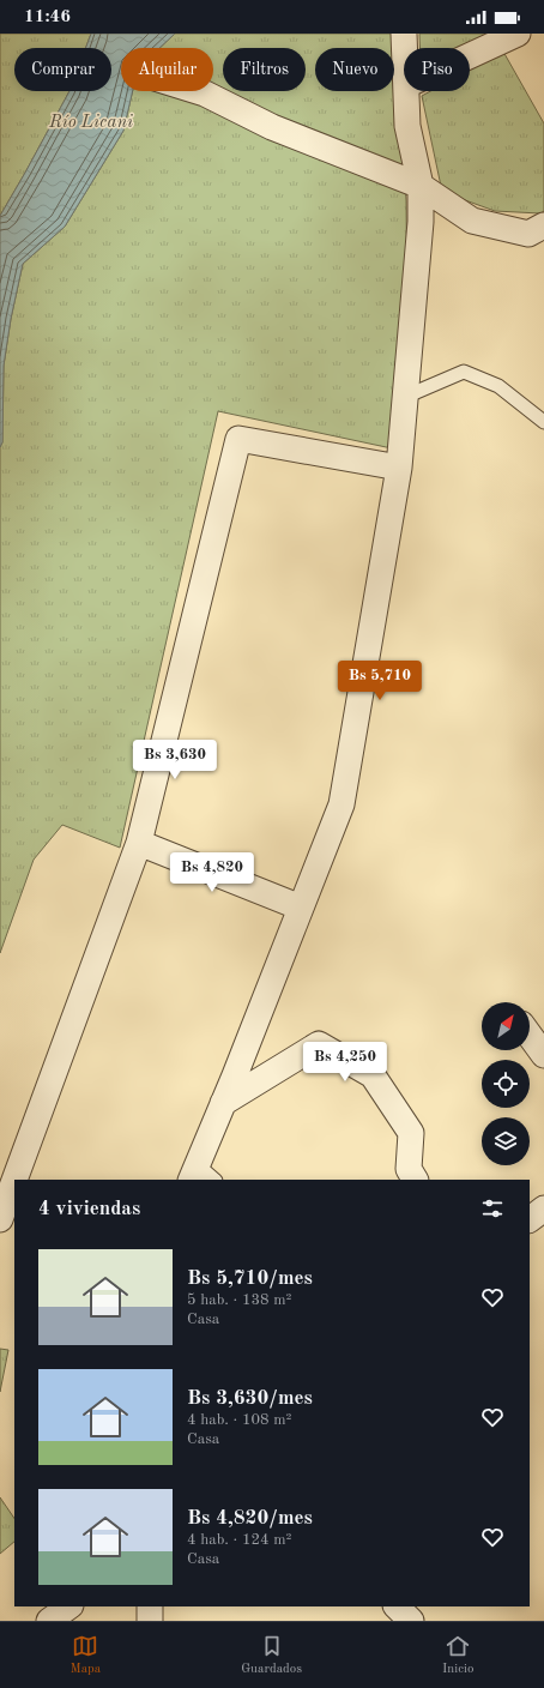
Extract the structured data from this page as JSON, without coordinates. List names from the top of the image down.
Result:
{
  "water": ["Río Licani"],
  "north": "top right",
  "page": {
    "status": "11:46",
    "chip": [
      "Comprar",
      "Alquilar",
      "Filtros",
      "Nuevo",
      "Piso"
    ],
    "price": [
      "Bs 5,710",
      "Bs 3,630",
      "Bs 4,820",
      "Bs 4,250"
    ],
    "heading": "4 viviendas",
    "list": [
      {
        "name": "Bs 5,710/mes",
        "note": "5 hab. · 138 m² · Casa"
      },
      {
        "name": "Bs 3,630/mes",
        "note": "4 hab. · 108 m² · Casa"
      },
      {
        "name": "Bs 4,820/mes",
        "note": "4 hab. · 124 m² · Casa"
      }
    ],
    "tabs": ["Mapa", "Guardados", "Inicio"]
  }
}
